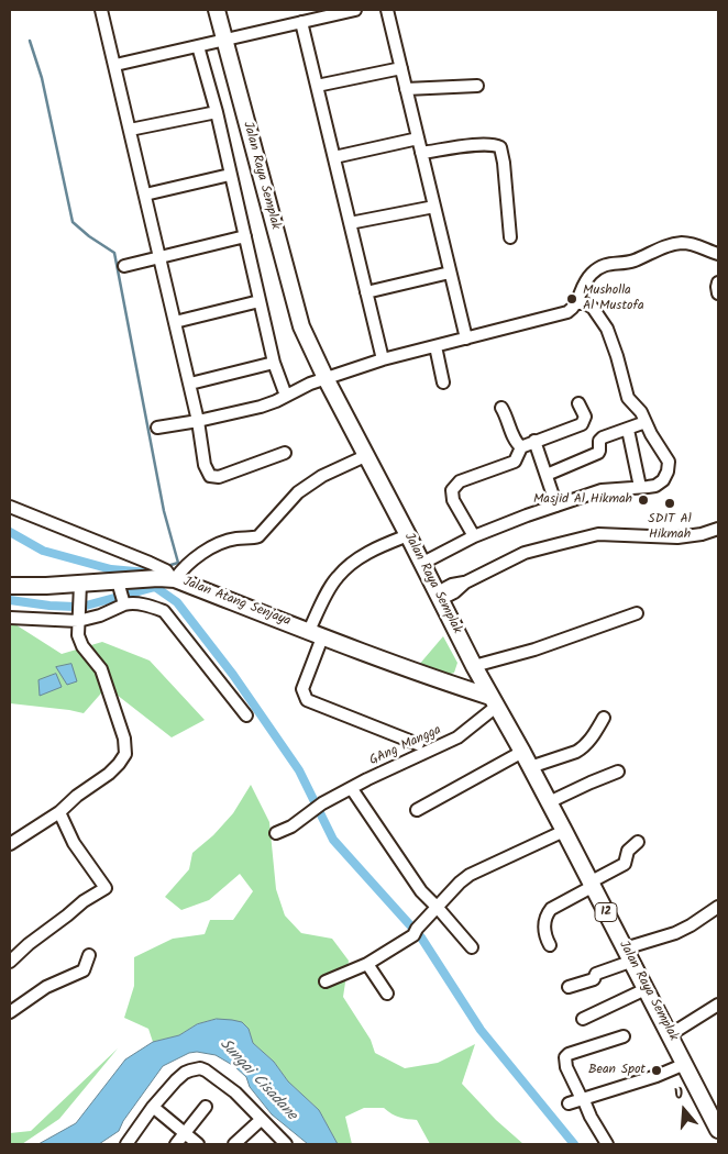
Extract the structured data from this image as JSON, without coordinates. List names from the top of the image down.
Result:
{
  "streets": {
    "main road": ["Jalan Raya Semplak", "Jalan Atang Senjaya", "12"],
    "street": ["GAng Mangga"]
  },
  "crossings": [
    ["Jalan Raya Semplak", "Jalan Atang Senjaya"],
    ["Jalan Raya Semplak", "GAng Mangga"],
    ["Jalan Atang Senjaya", "GAng Mangga"]
  ],
  "water": ["Sungai Cisadane"],
  "places": [
    "Musholla Al Mustofa",
    "Masjid Al Hikmah",
    "SDIT Al Hikmah",
    "Bean Spot"
  ],
  "north": "top"
}
